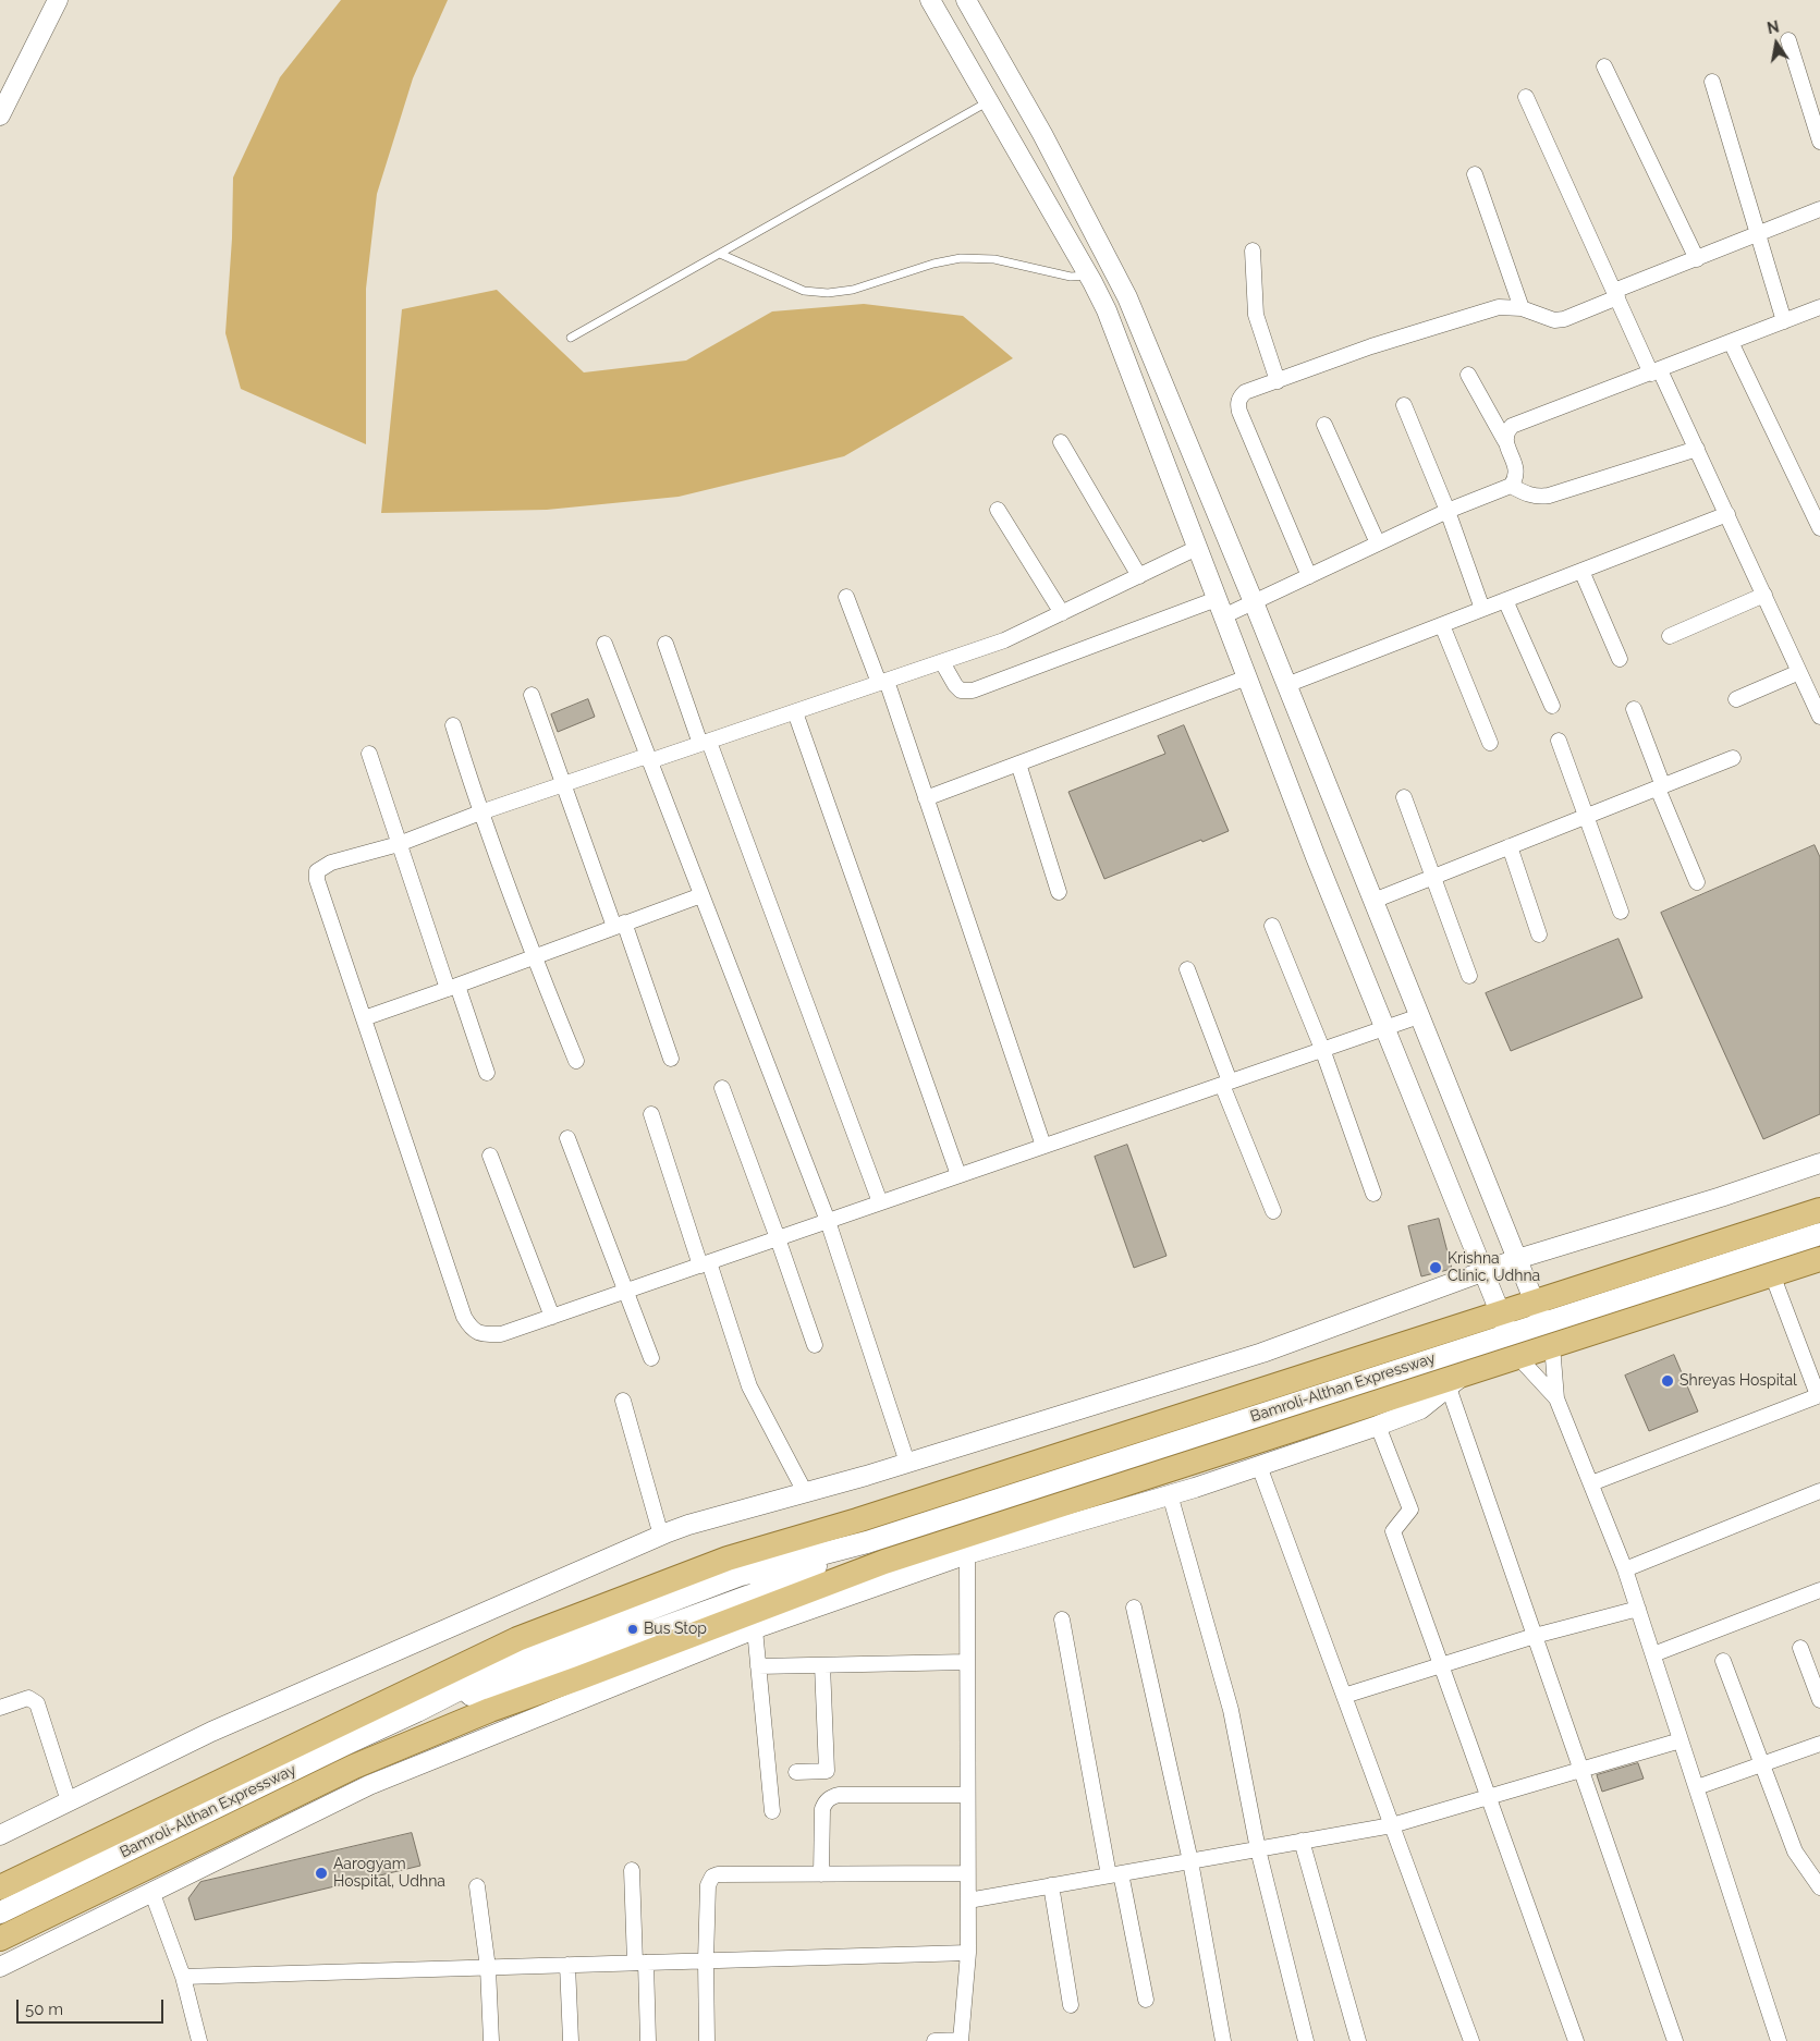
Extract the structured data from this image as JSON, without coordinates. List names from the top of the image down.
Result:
{
  "streets": {
    "main road": ["Bamroli-Althan Expressway"]
  },
  "places": [
    "Krishna Clinic, Udhna",
    "Shreyas Hospital",
    "Bus Stop",
    "Aarogyam Hospital, Udhna"
  ],
  "scale_bar": "50 m",
  "north": "top"
}
